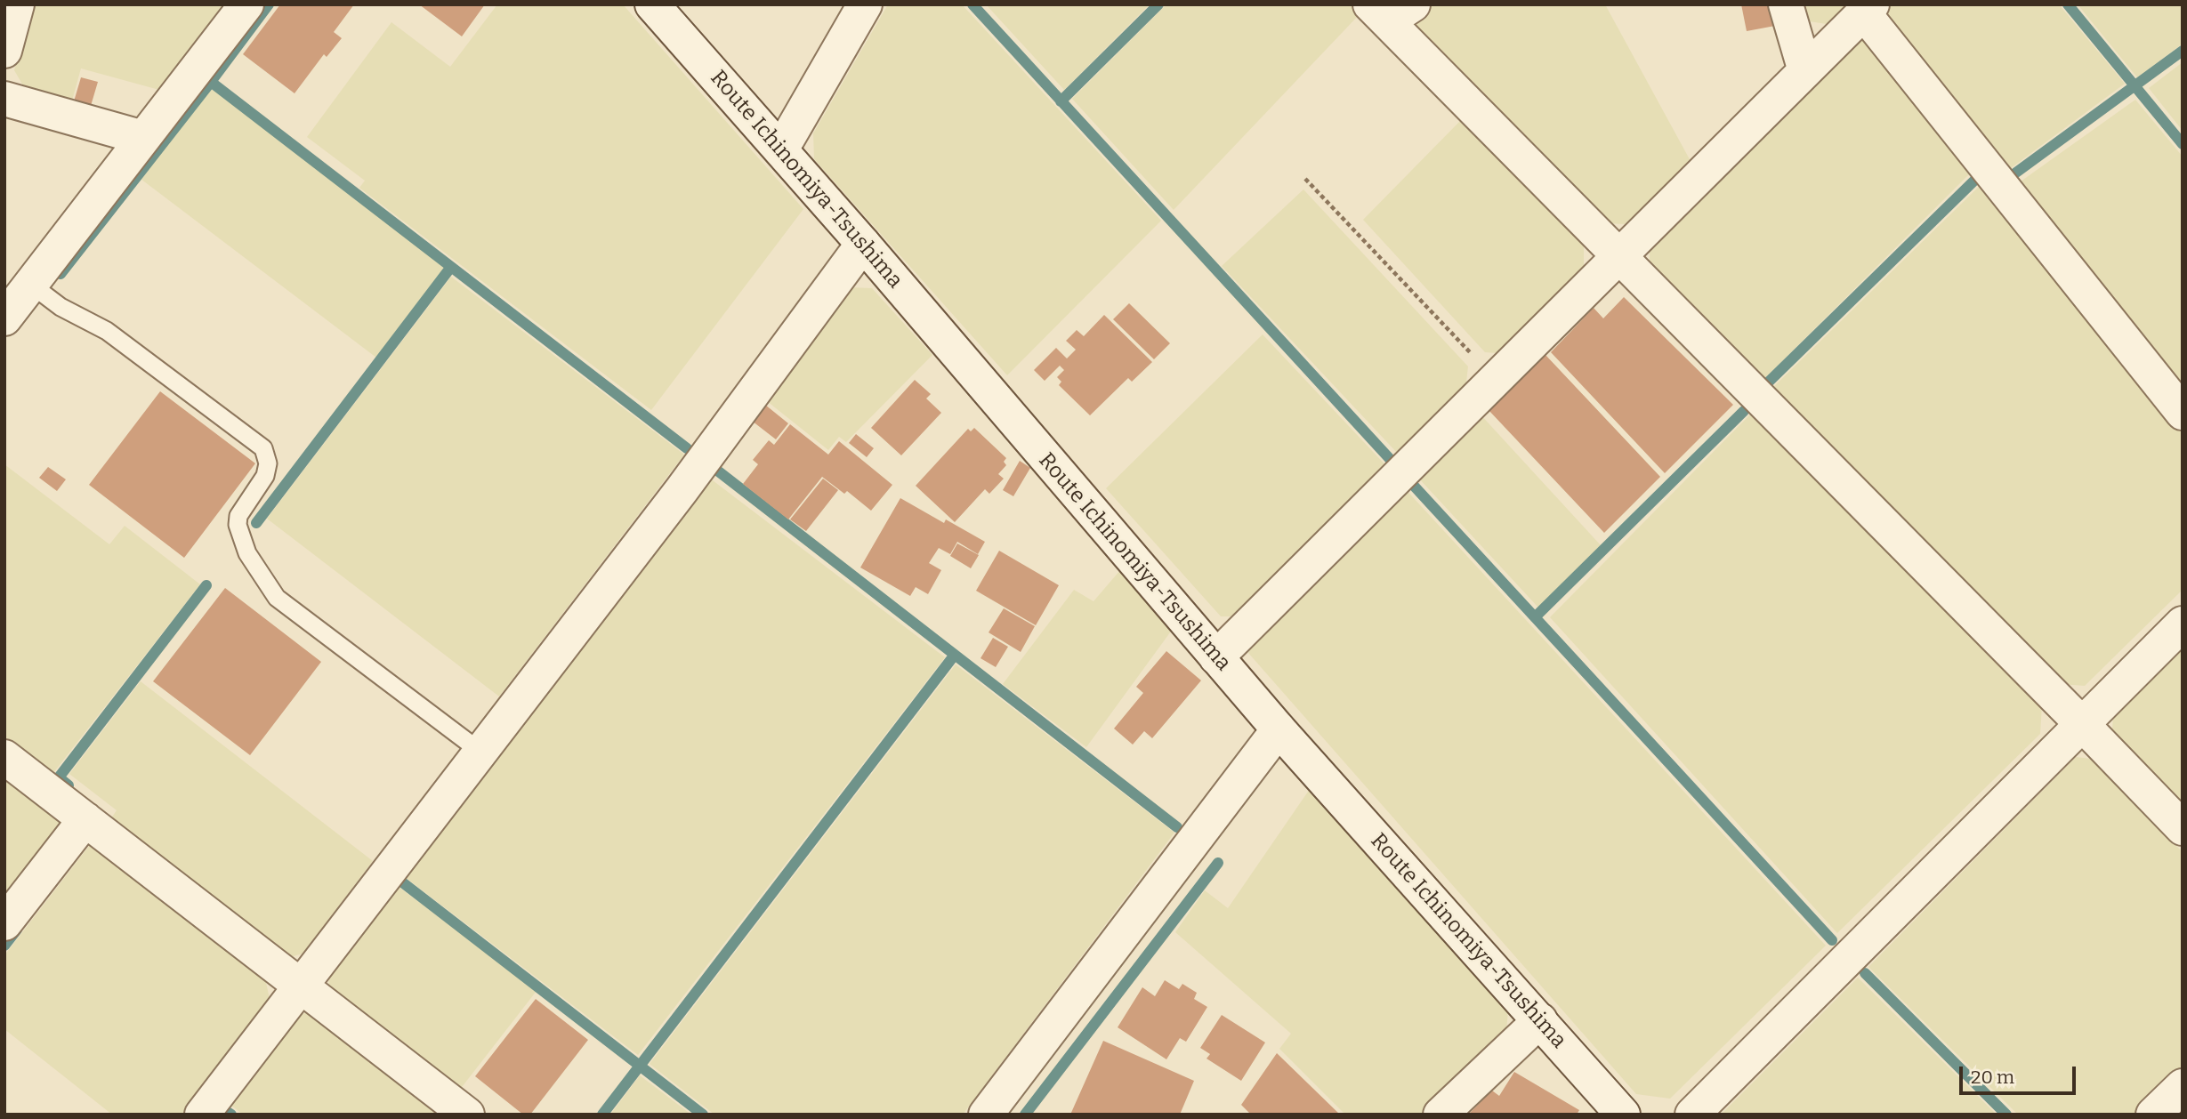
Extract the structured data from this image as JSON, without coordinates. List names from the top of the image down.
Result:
{
  "streets": {
    "street": ["Route Ichinomiya-Tsushima"]
  },
  "scale_bar": "20 m"
}
